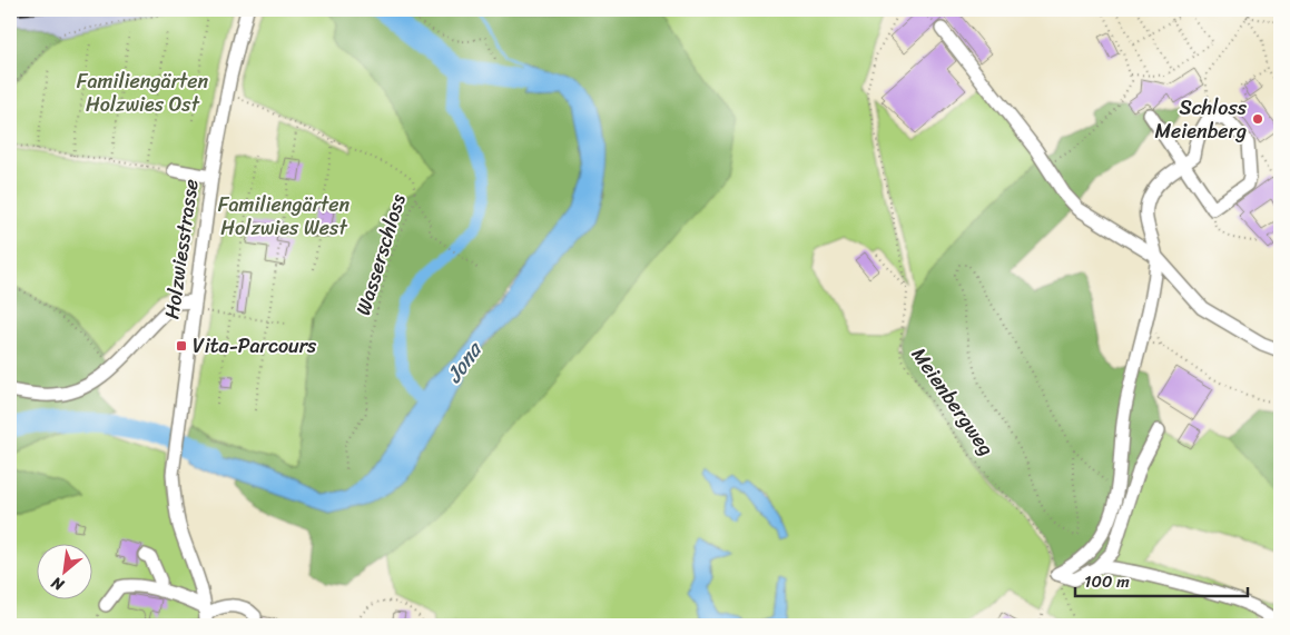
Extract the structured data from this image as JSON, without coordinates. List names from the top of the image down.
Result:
{
  "streets": {
    "street": ["Holzwiesstrasse"],
    "path": ["Wasserschloss", "Meienbergweg"]
  },
  "crossings": [
    ["Holzwiesstrasse", "Wasserschloss"]
  ],
  "water": ["Jona"],
  "parks": ["Familiengärten Holzwies Ost", "Familiengärten Holzwies West"],
  "places": {
    "other": ["Schloss Meienberg"],
    "transit": ["Vita-Parcours"]
  },
  "scale_bar": "100 m",
  "north": "bottom left"
}
